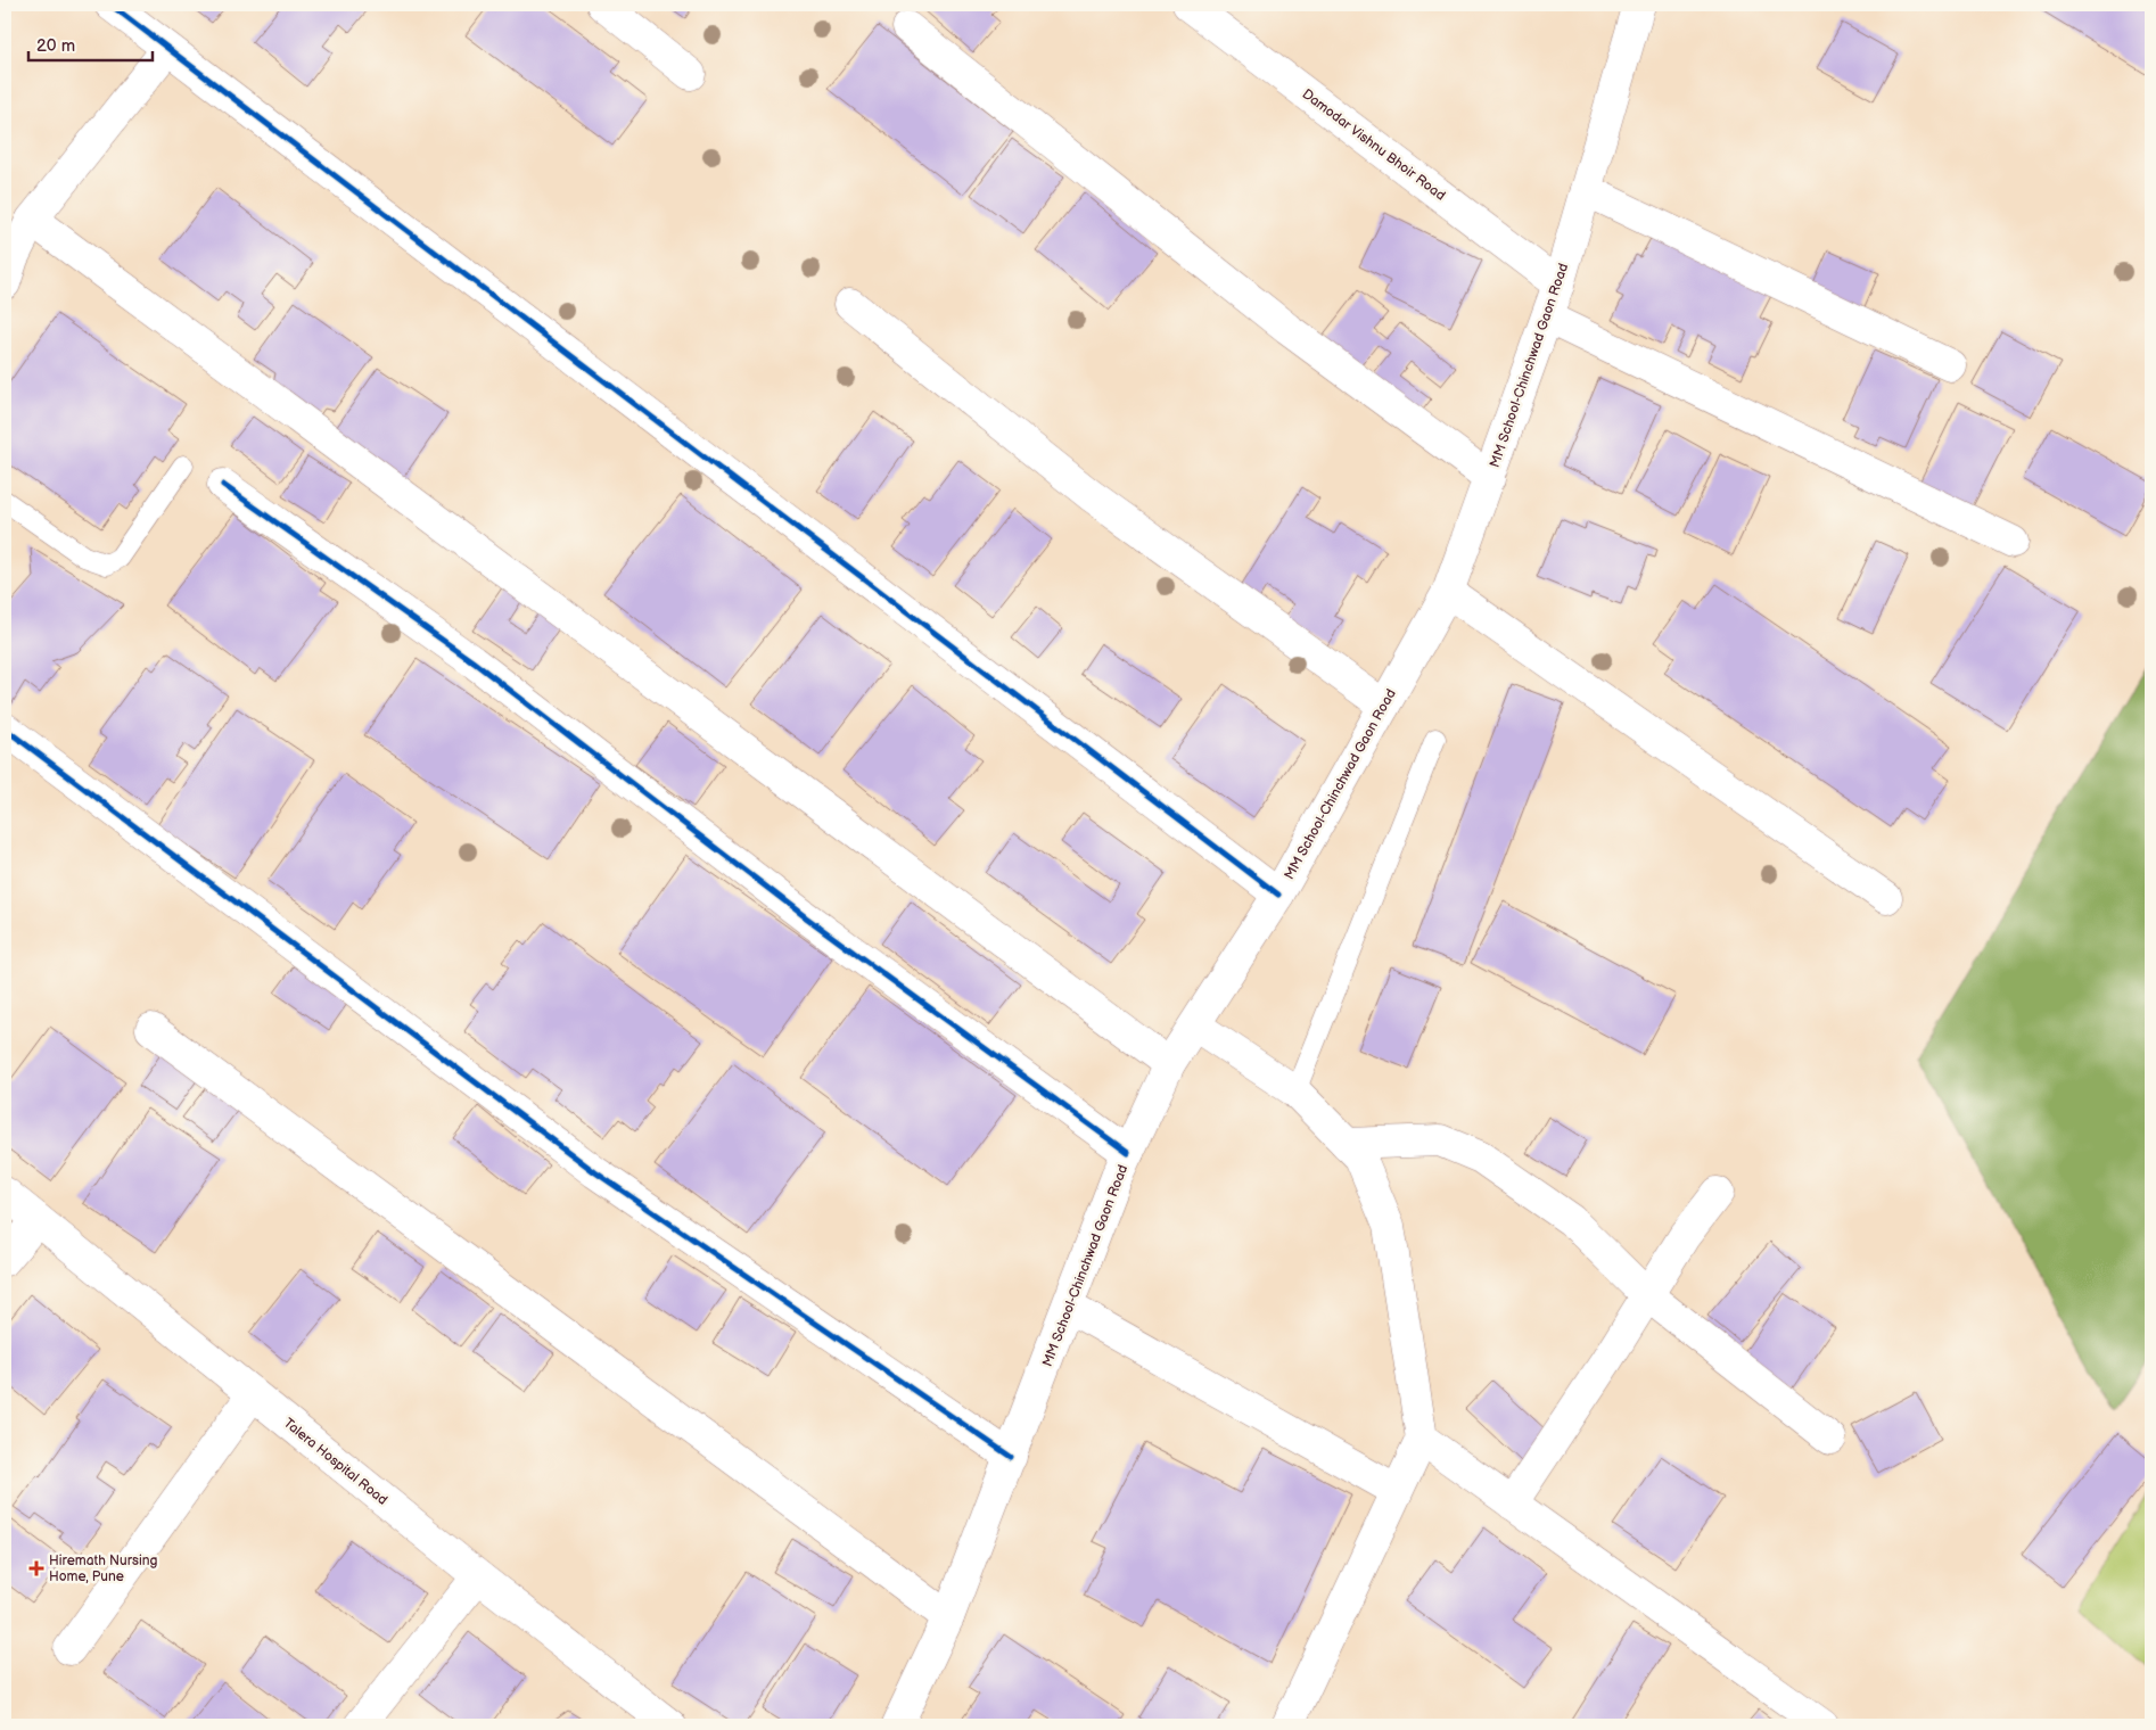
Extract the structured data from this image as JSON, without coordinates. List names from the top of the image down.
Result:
{
  "streets": {
    "street": ["Damodar Vishnu Bhoir Road", "MM School-Chinchwad Gaon Road", "Talera Hospital Road"]
  },
  "crossings": [
    ["Damodar Vishnu Bhoir Road", "MM School-Chinchwad Gaon Road"]
  ],
  "places": {
    "health": ["Hiremath Nursing Home, Pune"]
  },
  "scale_bar": "20 m"
}
